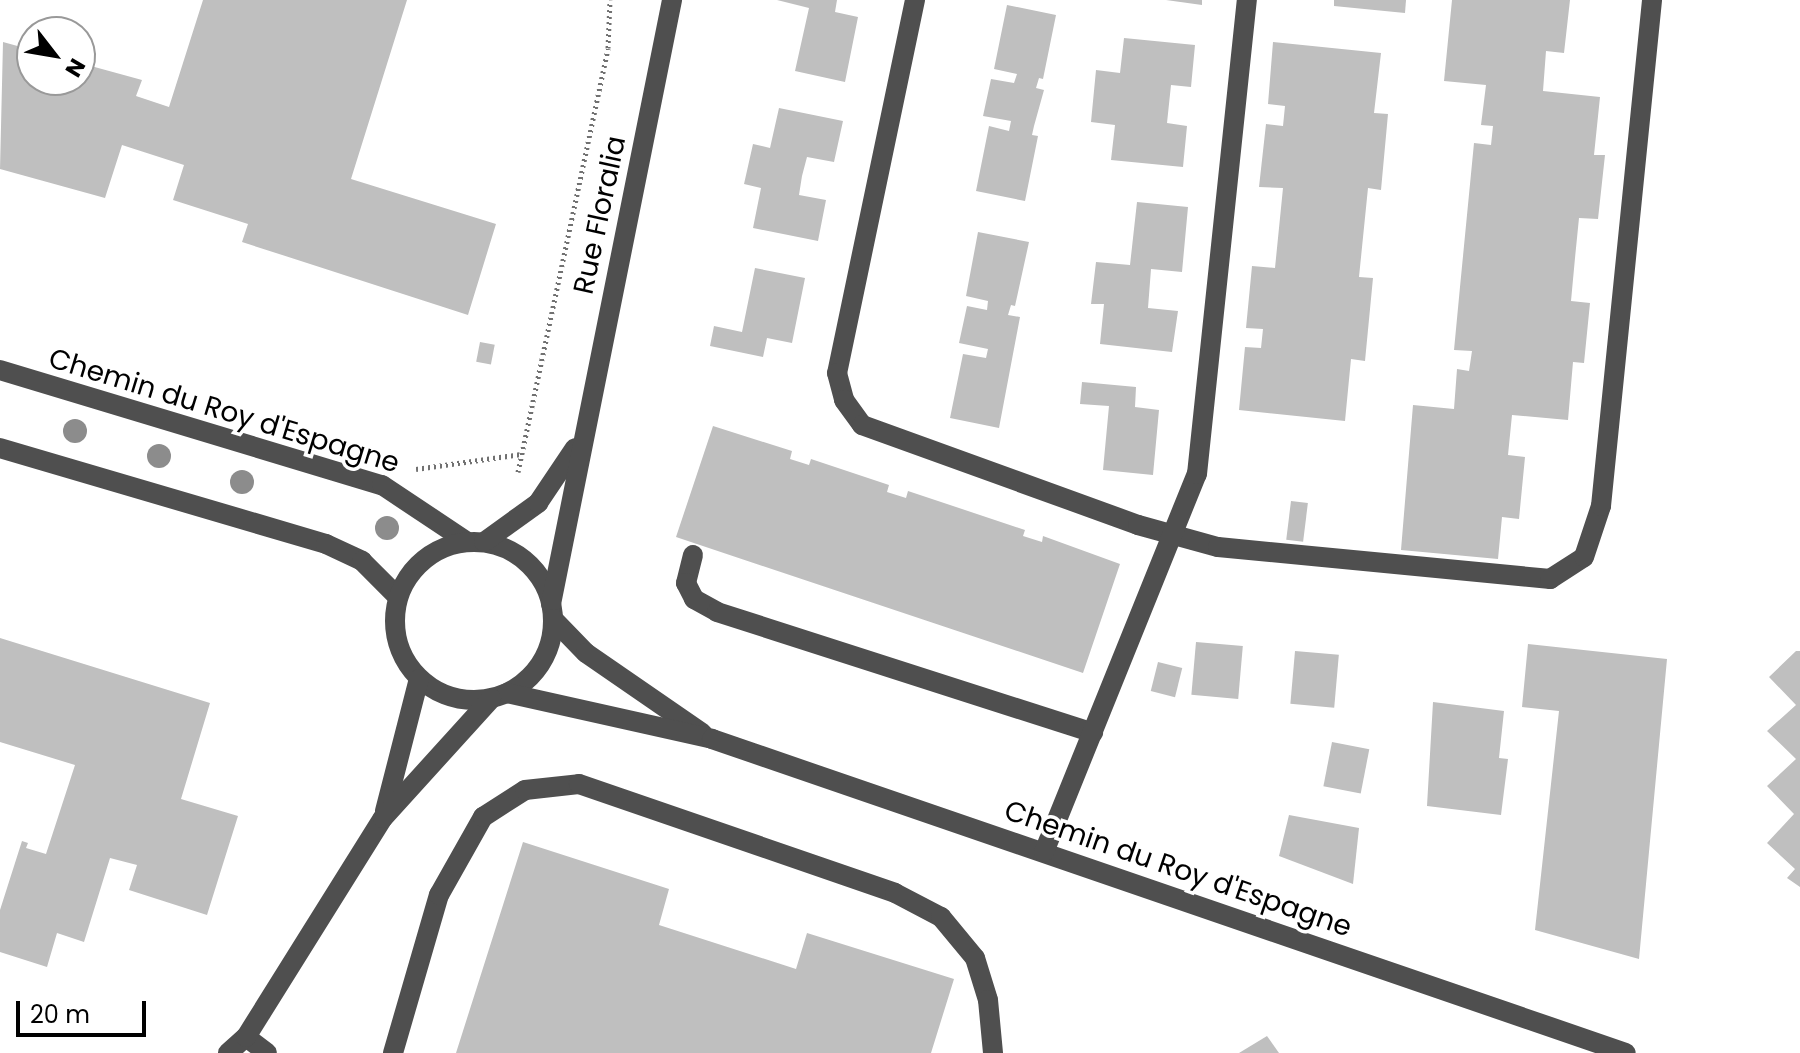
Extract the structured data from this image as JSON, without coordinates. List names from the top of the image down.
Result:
{
  "streets": {
    "street": ["Rue Floralia", "Chemin du Roy d'Espagne"]
  },
  "crossings": [
    ["Rue Floralia", "Chemin du Roy d'Espagne"]
  ],
  "scale_bar": "20 m",
  "north": "bottom right"
}
